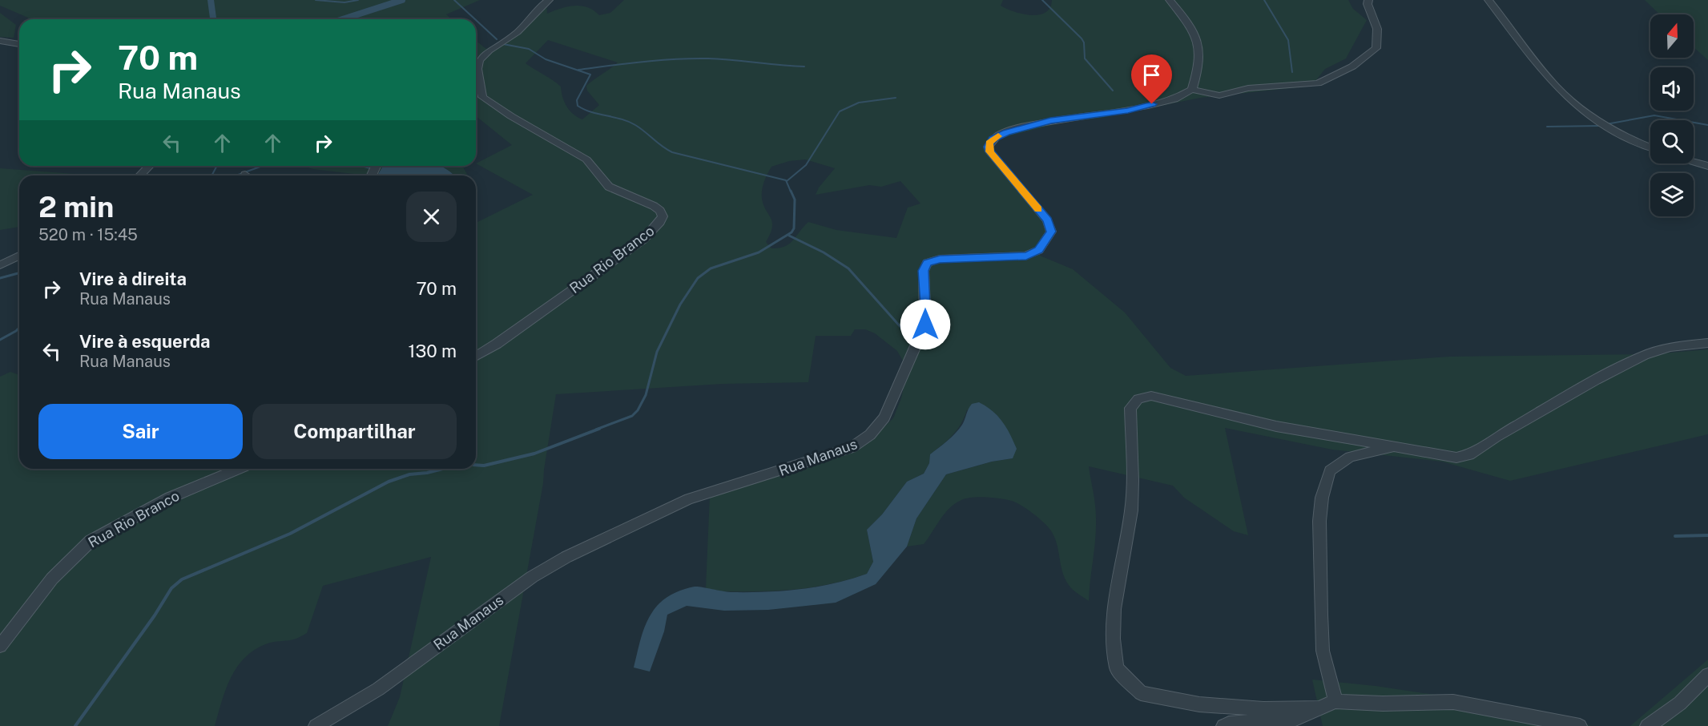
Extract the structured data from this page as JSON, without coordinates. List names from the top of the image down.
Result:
{
  "streets": {
    "street": ["Rua Rio Branco", "Rua Manaus"]
  },
  "north": "top",
  "page": {
    "turn": ["70 m", "Rua Manaus"],
    "heading": ["2 min", "520 m · 15:45"],
    "list": [
      {
        "name": "Vire à direita",
        "note": "Rua Manaus",
        "value": "70 m"
      },
      {
        "name": "Vire à esquerda",
        "note": "Rua Manaus",
        "value": "130 m"
      }
    ],
    "buttons": ["Sair", "Compartilhar"]
  }
}
